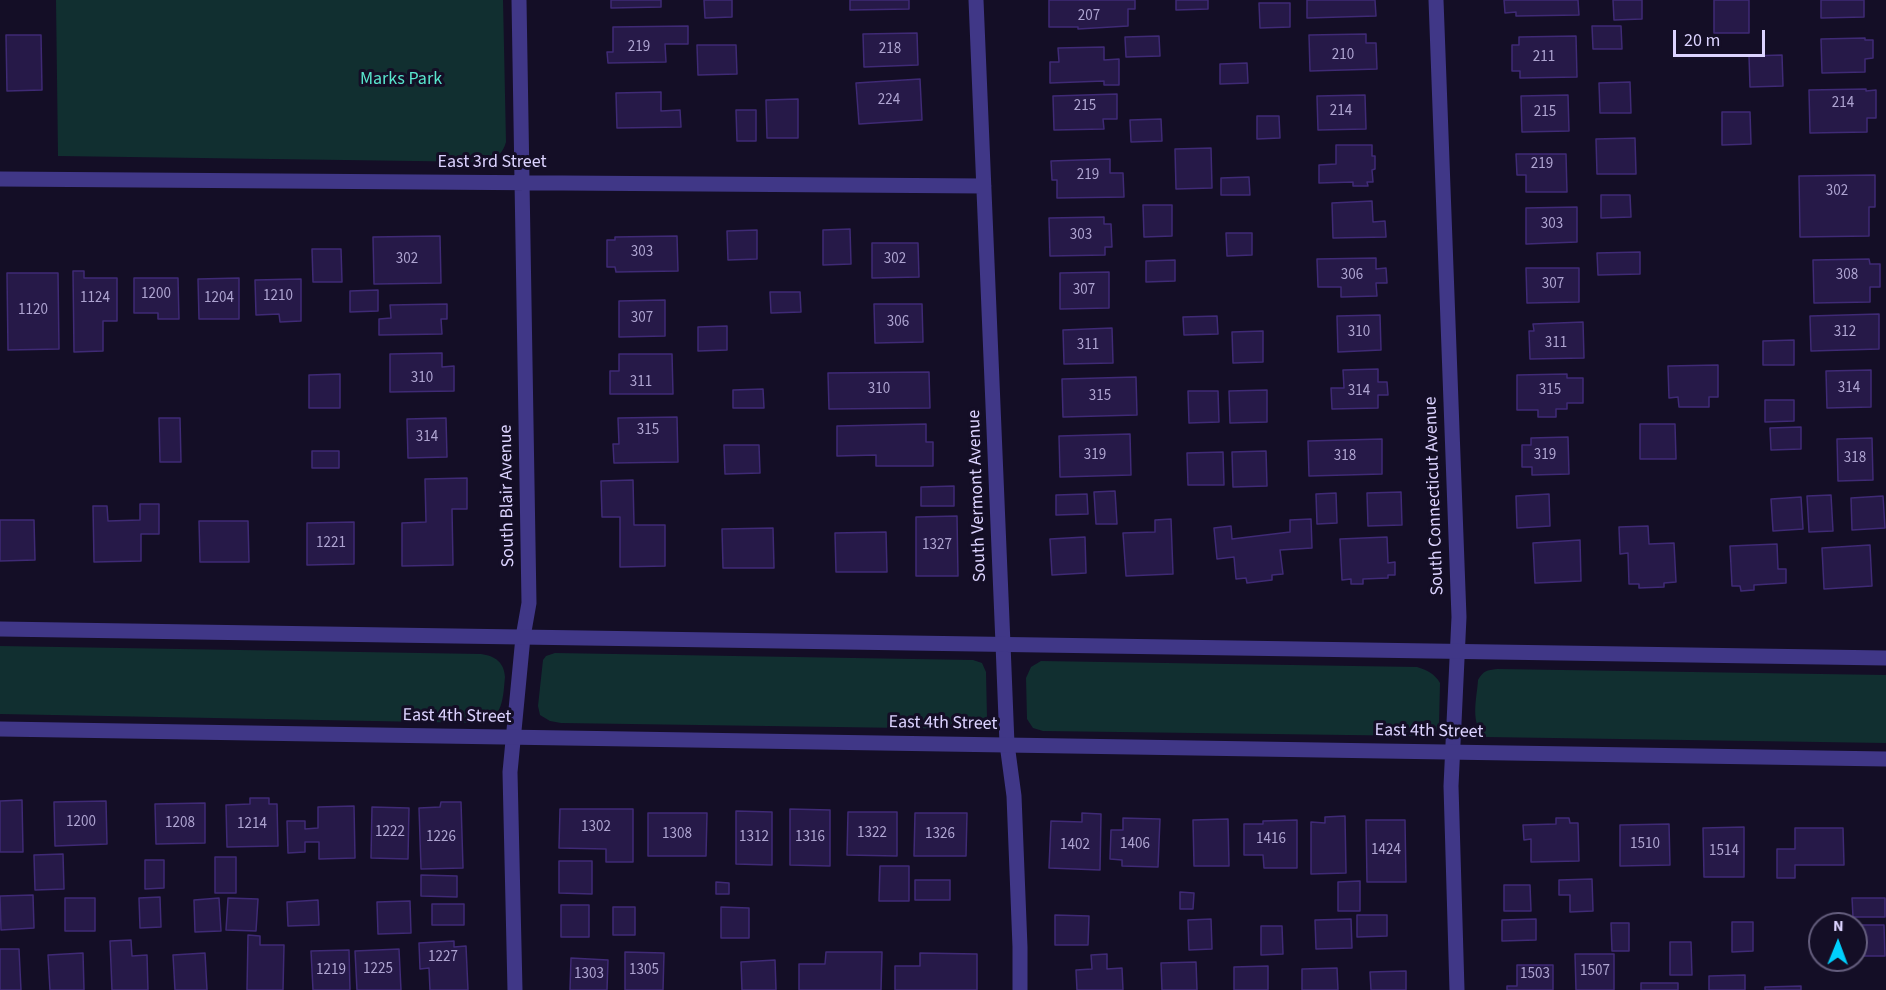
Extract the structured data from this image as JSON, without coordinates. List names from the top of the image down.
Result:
{
  "streets": {
    "street": [
      "East 3rd Street",
      "South Blair Avenue",
      "South Vermont Avenue",
      "South Connecticut Avenue",
      "East 4th Street"
    ]
  },
  "crossings": [
    ["East 3rd Street", "South Blair Avenue"],
    ["East 3rd Street", "South Vermont Avenue"],
    ["South Blair Avenue", "East 4th Street"],
    ["South Vermont Avenue", "East 4th Street"],
    ["South Connecticut Avenue", "East 4th Street"]
  ],
  "parks": ["Marks Park"],
  "house_numbers": [
    "207",
    "219",
    "218",
    "210",
    "211",
    "224",
    "214",
    "215",
    "214",
    "215",
    "219",
    "219",
    "302",
    "303",
    "303",
    "303",
    "302",
    "302",
    "306",
    "308",
    "307",
    "307",
    "1200",
    "1210",
    "1124",
    "1204",
    "1120",
    "307",
    "306",
    "310",
    "312",
    "311",
    "311",
    "310",
    "311",
    "314",
    "310",
    "315",
    "314",
    "315",
    "315",
    "314",
    "319",
    "319",
    "318",
    "318",
    "1221",
    "1327",
    "1200",
    "1208",
    "1214",
    "1302",
    "1222",
    "1322",
    "1308",
    "1326",
    "1226",
    "1312",
    "1316",
    "1416",
    "1406",
    "1510",
    "1402",
    "1424",
    "1514",
    "1227",
    "1225",
    "1219",
    "1305",
    "1507",
    "1303",
    "1503"
  ],
  "scale_bar": "20 m",
  "north": "top"
}
